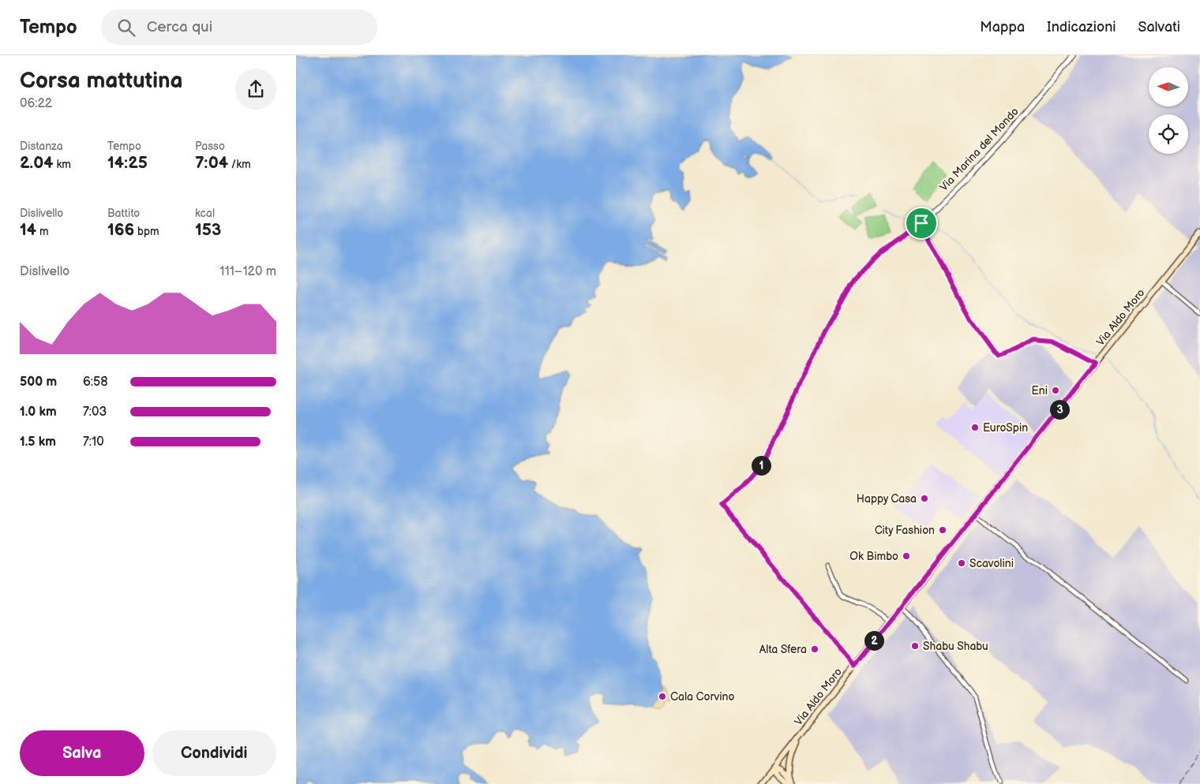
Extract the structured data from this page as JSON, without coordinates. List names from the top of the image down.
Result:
{
  "streets": {
    "main road": ["Via Aldo Moro"],
    "street": ["Via Marina del Mondo"]
  },
  "crossings": [
    ["Via Marina del Mondo", "Via Aldo Moro"]
  ],
  "places": [
    "Eni",
    "EuroSpin",
    "Happy Casa",
    "City Fashion",
    "Ok Bimbo",
    "Scavolini",
    "Shabu Shabu",
    "Alta Sfera",
    "Cala Corvino"
  ],
  "north": "left",
  "page": {
    "header": "Tempo",
    "search": "Cerca qui",
    "nav": ["Mappa", "Indicazioni", "Salvati"],
    "heading": ["Corsa mattutina", "06:22"],
    "stats": [
      ["Distanza", "2.04 km"],
      ["Tempo", "14:25"],
      ["Passo", "7:04 /km"],
      ["Dislivello", "14 m"],
      ["Battito", "166 bpm"],
      ["kcal", "153"]
    ],
    "chart": ["Dislivello", "111–120 m"],
    "list": [
      {
        "name": "500 m",
        "note": "6:58"
      },
      {
        "name": "1.0 km",
        "note": "7:03"
      },
      {
        "name": "1.5 km",
        "note": "7:10"
      }
    ],
    "pins": ["3", "1", "2"],
    "buttons": ["Salva", "Condividi"]
  }
}
